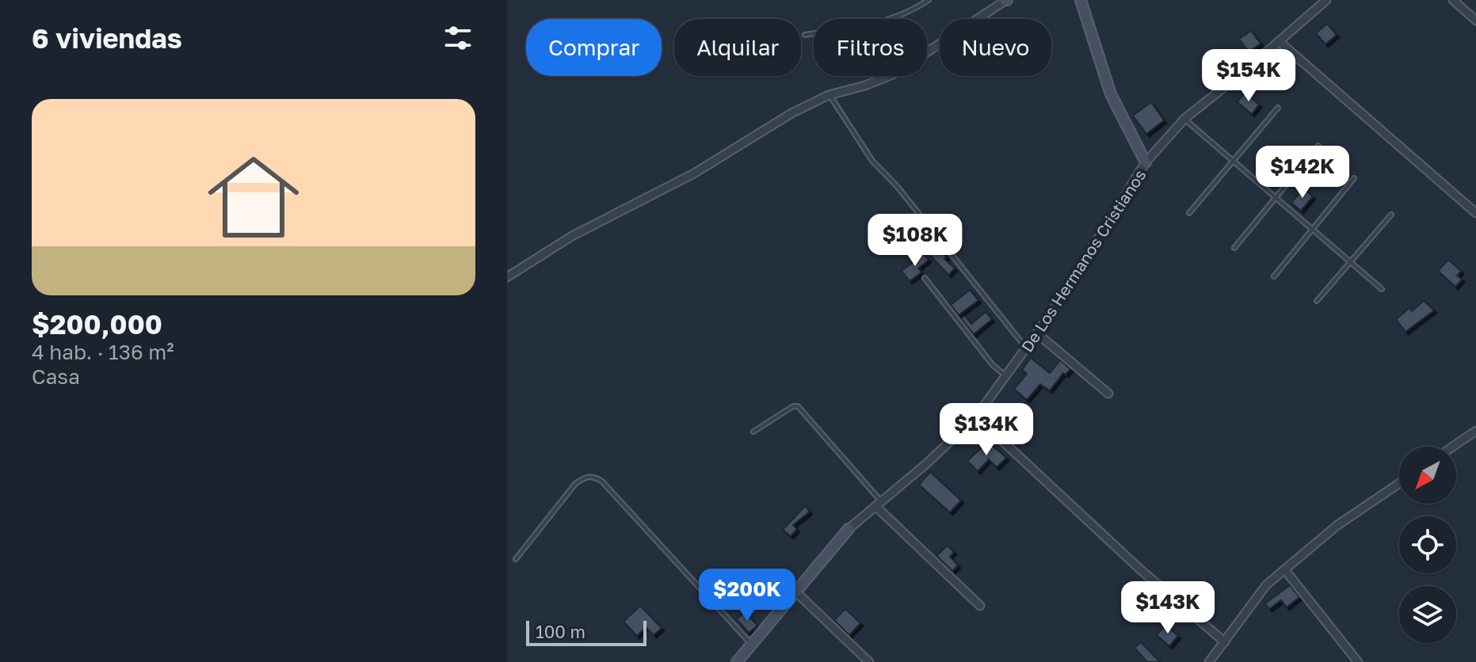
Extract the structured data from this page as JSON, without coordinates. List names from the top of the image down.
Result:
{
  "streets": {
    "street": ["De Los Hermanos Cristianos"]
  },
  "scale_bar": "100 m",
  "north": "bottom left",
  "page": {
    "heading": "6 viviendas",
    "chip": [
      "Comprar",
      "Alquilar",
      "Filtros",
      "Nuevo"
    ],
    "price": [
      "$154K",
      "$142K",
      "$108K",
      "$134K",
      "$200K",
      "$143K"
    ],
    "list": [
      {
        "name": "$200,000",
        "note": "4 hab. · 136 m² · Casa"
      }
    ],
    "scale": "100 m"
  }
}
